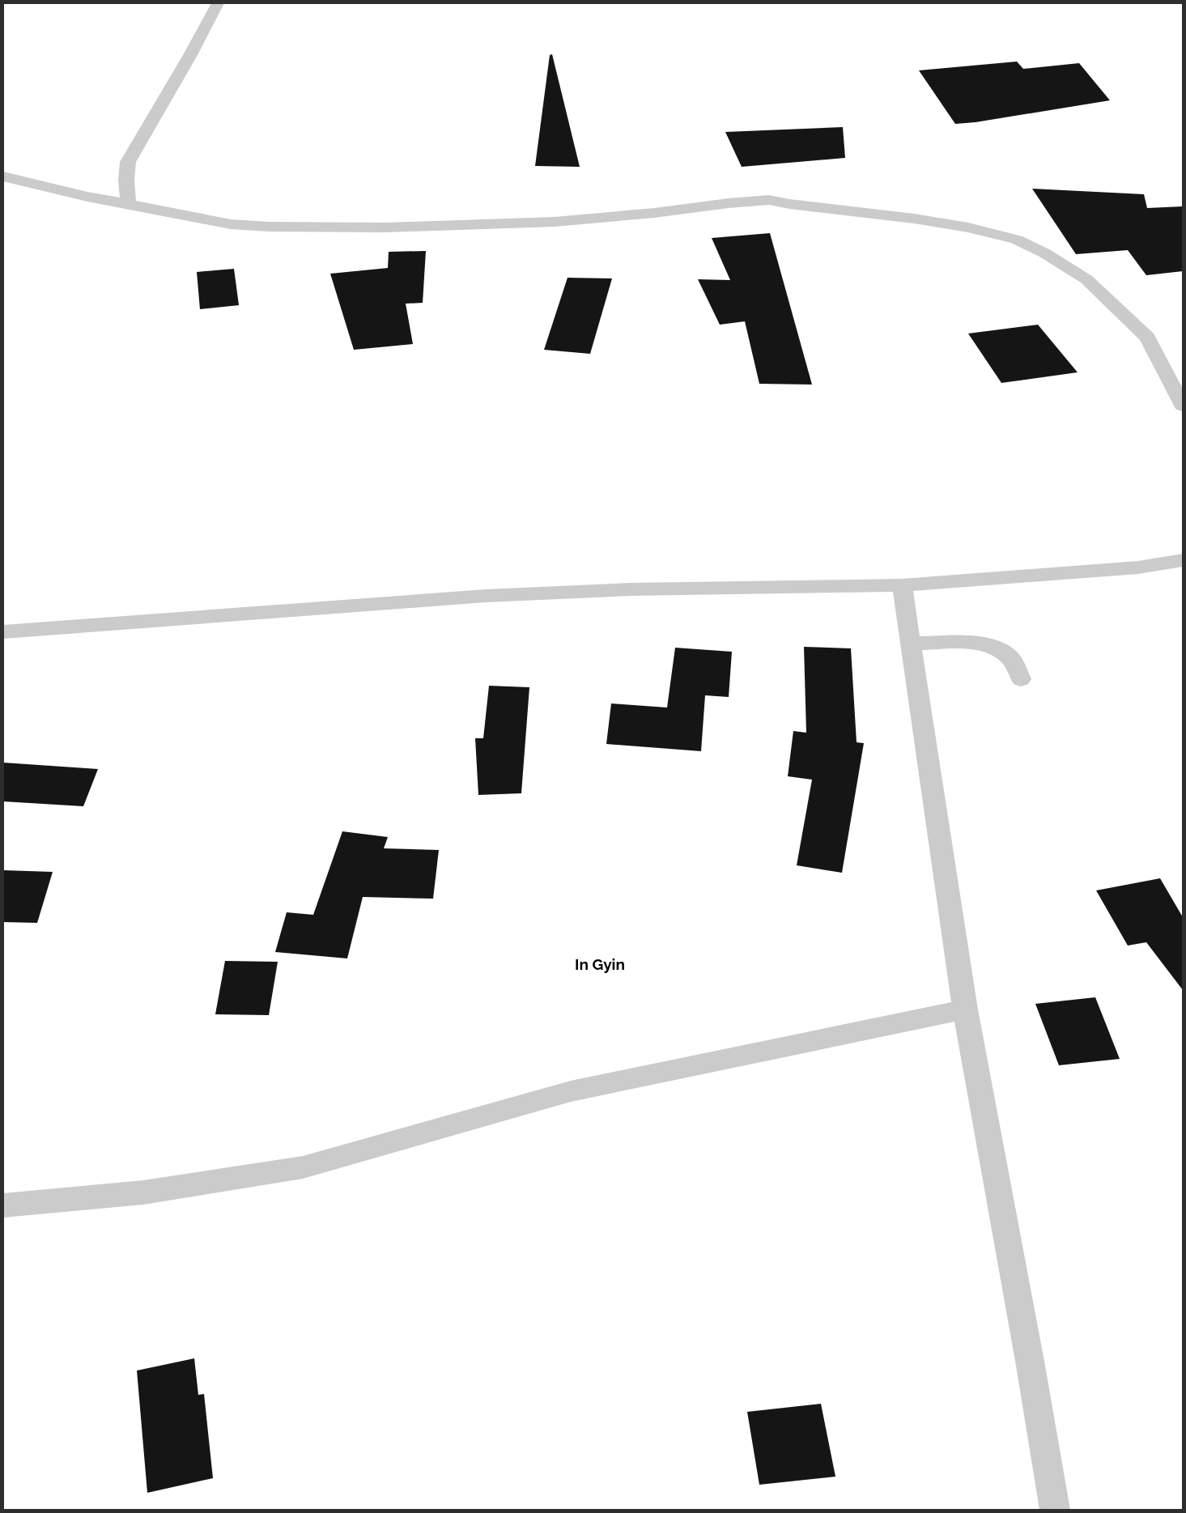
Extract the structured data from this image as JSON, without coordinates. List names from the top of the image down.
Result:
{
  "districts": ["In Gyin"]
}
